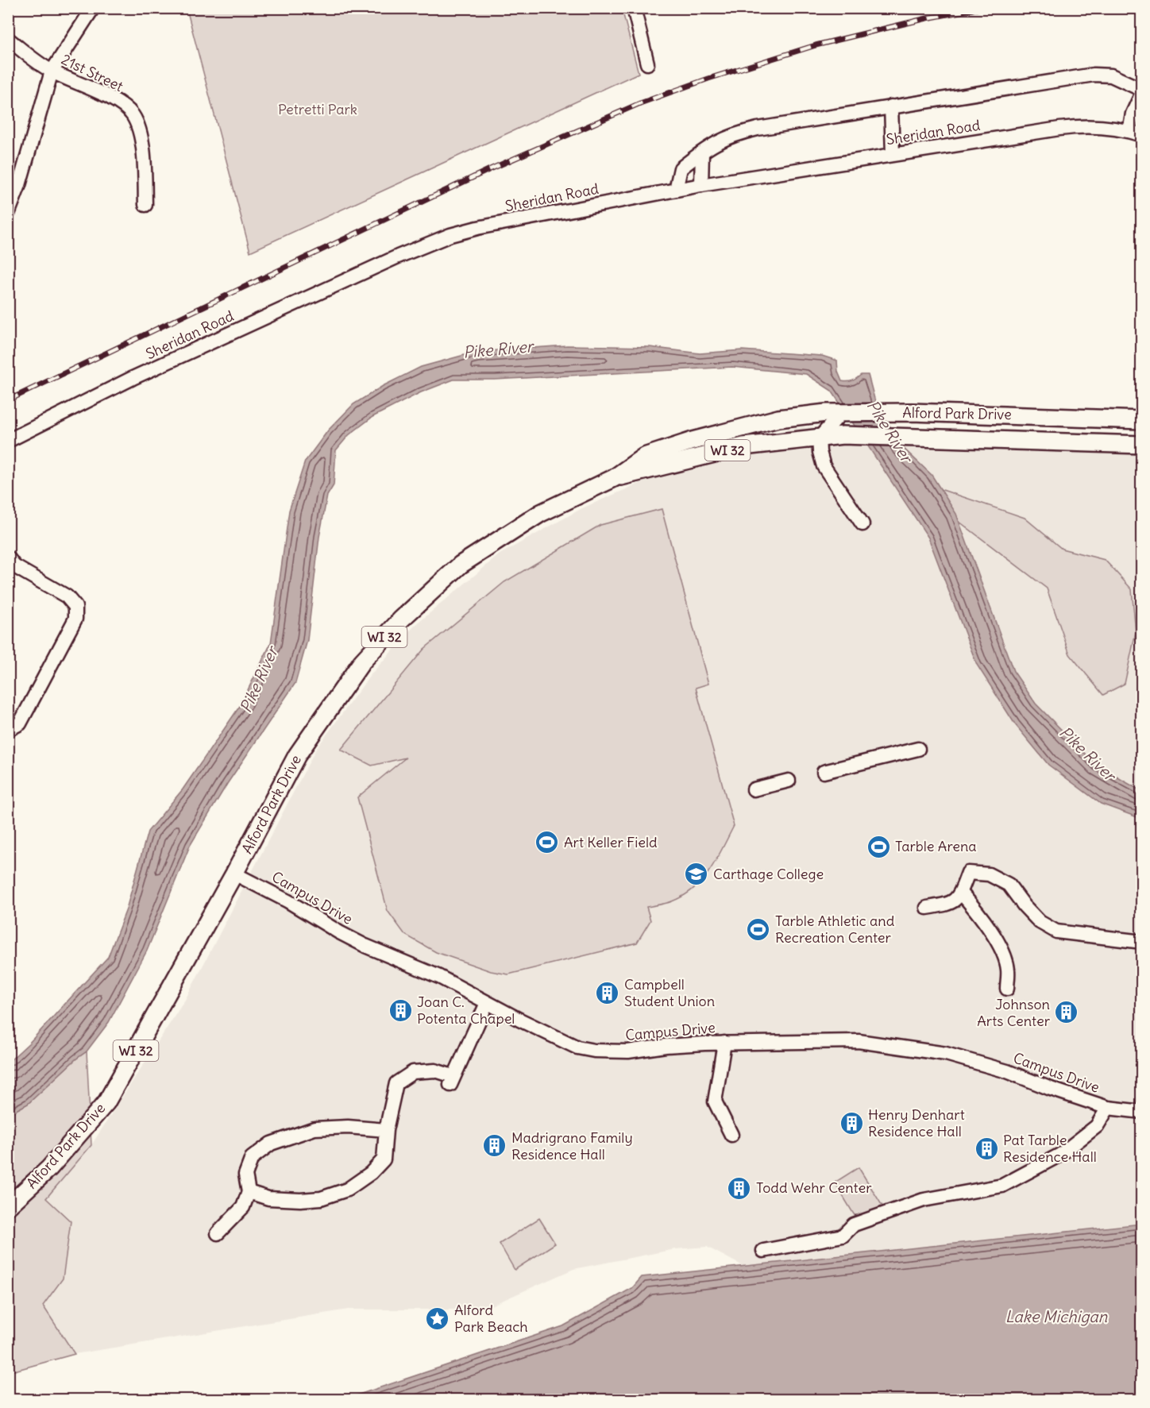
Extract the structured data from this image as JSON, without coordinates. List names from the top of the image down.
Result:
{
  "streets": {
    "main road": ["Alford Park Drive", "WI 32"],
    "street": ["21st Street", "Sheridan Road", "Campus Drive"]
  },
  "crossings": [
    ["Alford Park Drive", "Campus Drive"]
  ],
  "water": ["Pike River", "Lake Michigan"],
  "parks": ["Petretti Park"],
  "places": {
    "sports": ["Art Keller Field", "Tarble Arena", "Tarble Athletic and Recreation Center"],
    "school or university": ["Carthage College"],
    "building": [
      "Campbell Student Union",
      "Joan C. Potenta Chapel",
      "Johnson Arts Center",
      "Henry Denhart Residence Hall",
      "Madrigrano Family Residence Hall",
      "Pat Tarble Residence Hall",
      "Todd Wehr Center"
    ],
    "place": ["Alford Park Beach"]
  }
}
